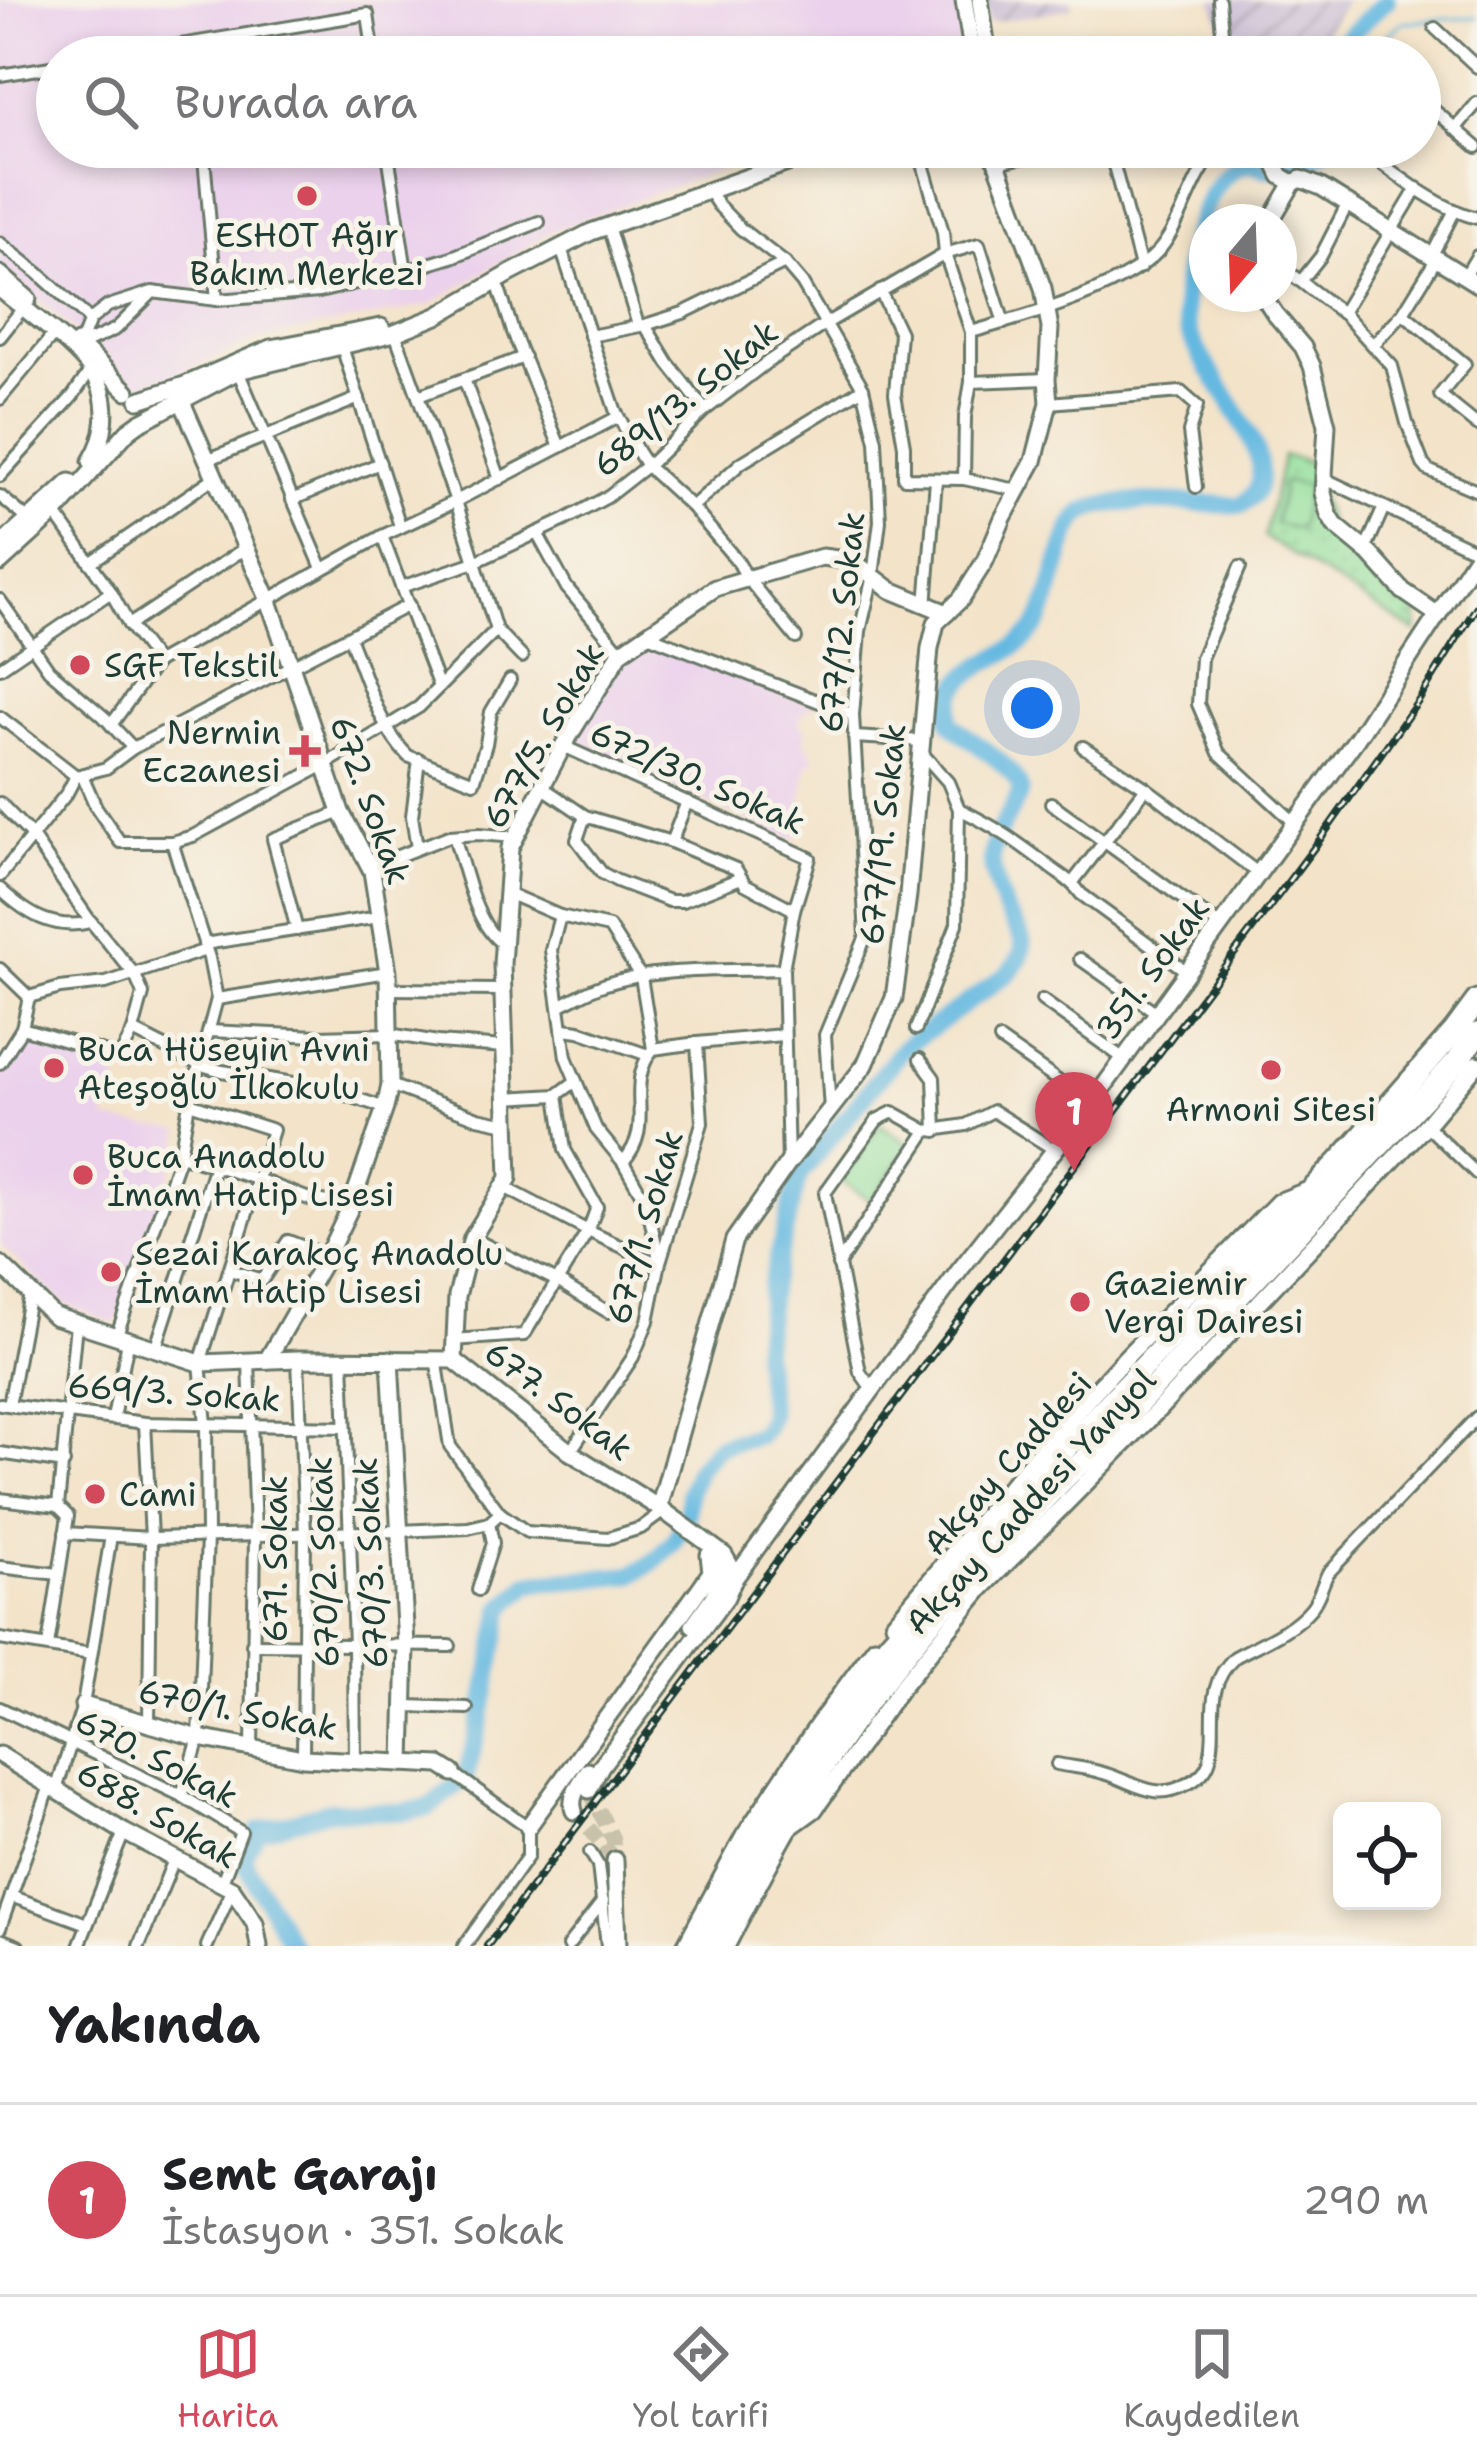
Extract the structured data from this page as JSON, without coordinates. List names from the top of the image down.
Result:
{
  "streets": {
    "highway": ["Akçay Caddesi"],
    "street": [
      "689/13. Sokak",
      "677/12. Sokak",
      "677/5. Sokak",
      "672/30. Sokak",
      "672. Sokak",
      "677/19. Sokak",
      "351. Sokak",
      "677/1. Sokak",
      "669/3. Sokak",
      "677. Sokak",
      "Akçay Caddesi Yanyol",
      "671. Sokak",
      "670/2. Sokak",
      "670/3. Sokak",
      "670/1. Sokak",
      "670. Sokak",
      "688. Sokak"
    ]
  },
  "crossings": [
    ["689/13. Sokak", "677/12. Sokak"],
    ["677/12. Sokak", "677/5. Sokak"],
    ["677/12. Sokak", "677/19. Sokak"],
    ["677/5. Sokak", "672/30. Sokak"],
    ["677/5. Sokak", "677/19. Sokak"],
    ["677/5. Sokak", "677. Sokak"],
    ["672. Sokak", "677. Sokak"],
    ["677/19. Sokak", "677. Sokak"],
    ["677/1. Sokak", "677. Sokak"],
    ["669/3. Sokak", "671. Sokak"],
    ["669/3. Sokak", "670/2. Sokak"],
    ["677. Sokak", "671. Sokak"],
    ["677. Sokak", "670/2. Sokak"],
    ["677. Sokak", "670/3. Sokak"],
    ["Akçay Caddesi", "Akçay Caddesi Yanyol"],
    ["671. Sokak", "670/1. Sokak"],
    ["670/2. Sokak", "670/1. Sokak"],
    ["670/3. Sokak", "670/1. Sokak"],
    ["670. Sokak", "688. Sokak"]
  ],
  "places": {
    "other": [
      "ESHOT Ağır Bakım Merkezi",
      "SGF Tekstil",
      "Buca Hüseyin Avni Ateşoğlu İlkokulu",
      "Armoni Sitesi",
      "Buca Anadolu İmam Hatip Lisesi",
      "Sezai Karakoç Anadolu İmam Hatip Lisesi",
      "Gaziemir Vergi Dairesi",
      "Cami"
    ],
    "health": ["Nermin Eczanesi"]
  },
  "north": "bottom",
  "page": {
    "search": "Burada ara",
    "pins": "1",
    "heading": "Yakında",
    "list": [
      {
        "mark": "1",
        "name": "Semt Garajı",
        "note": "İstasyon · 351. Sokak",
        "value": "290 m"
      }
    ],
    "nav": ["Harita", "Yol tarifi", "Kaydedilen"]
  }
}
